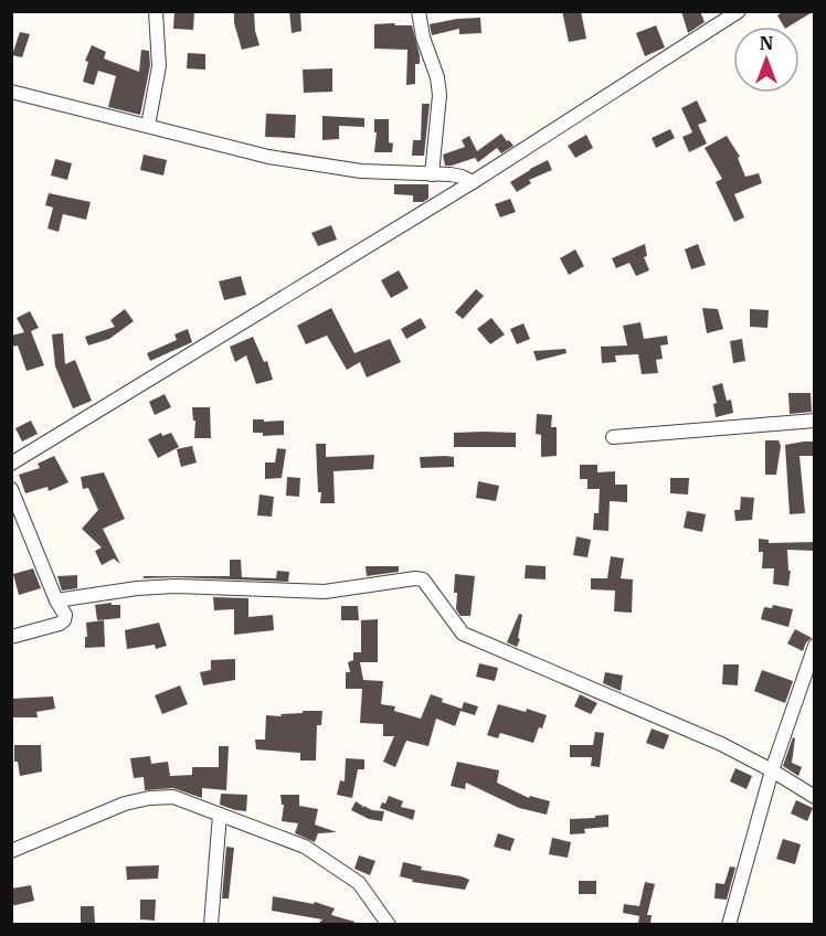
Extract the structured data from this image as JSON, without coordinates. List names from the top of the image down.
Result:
{
  "north": "top"
}
